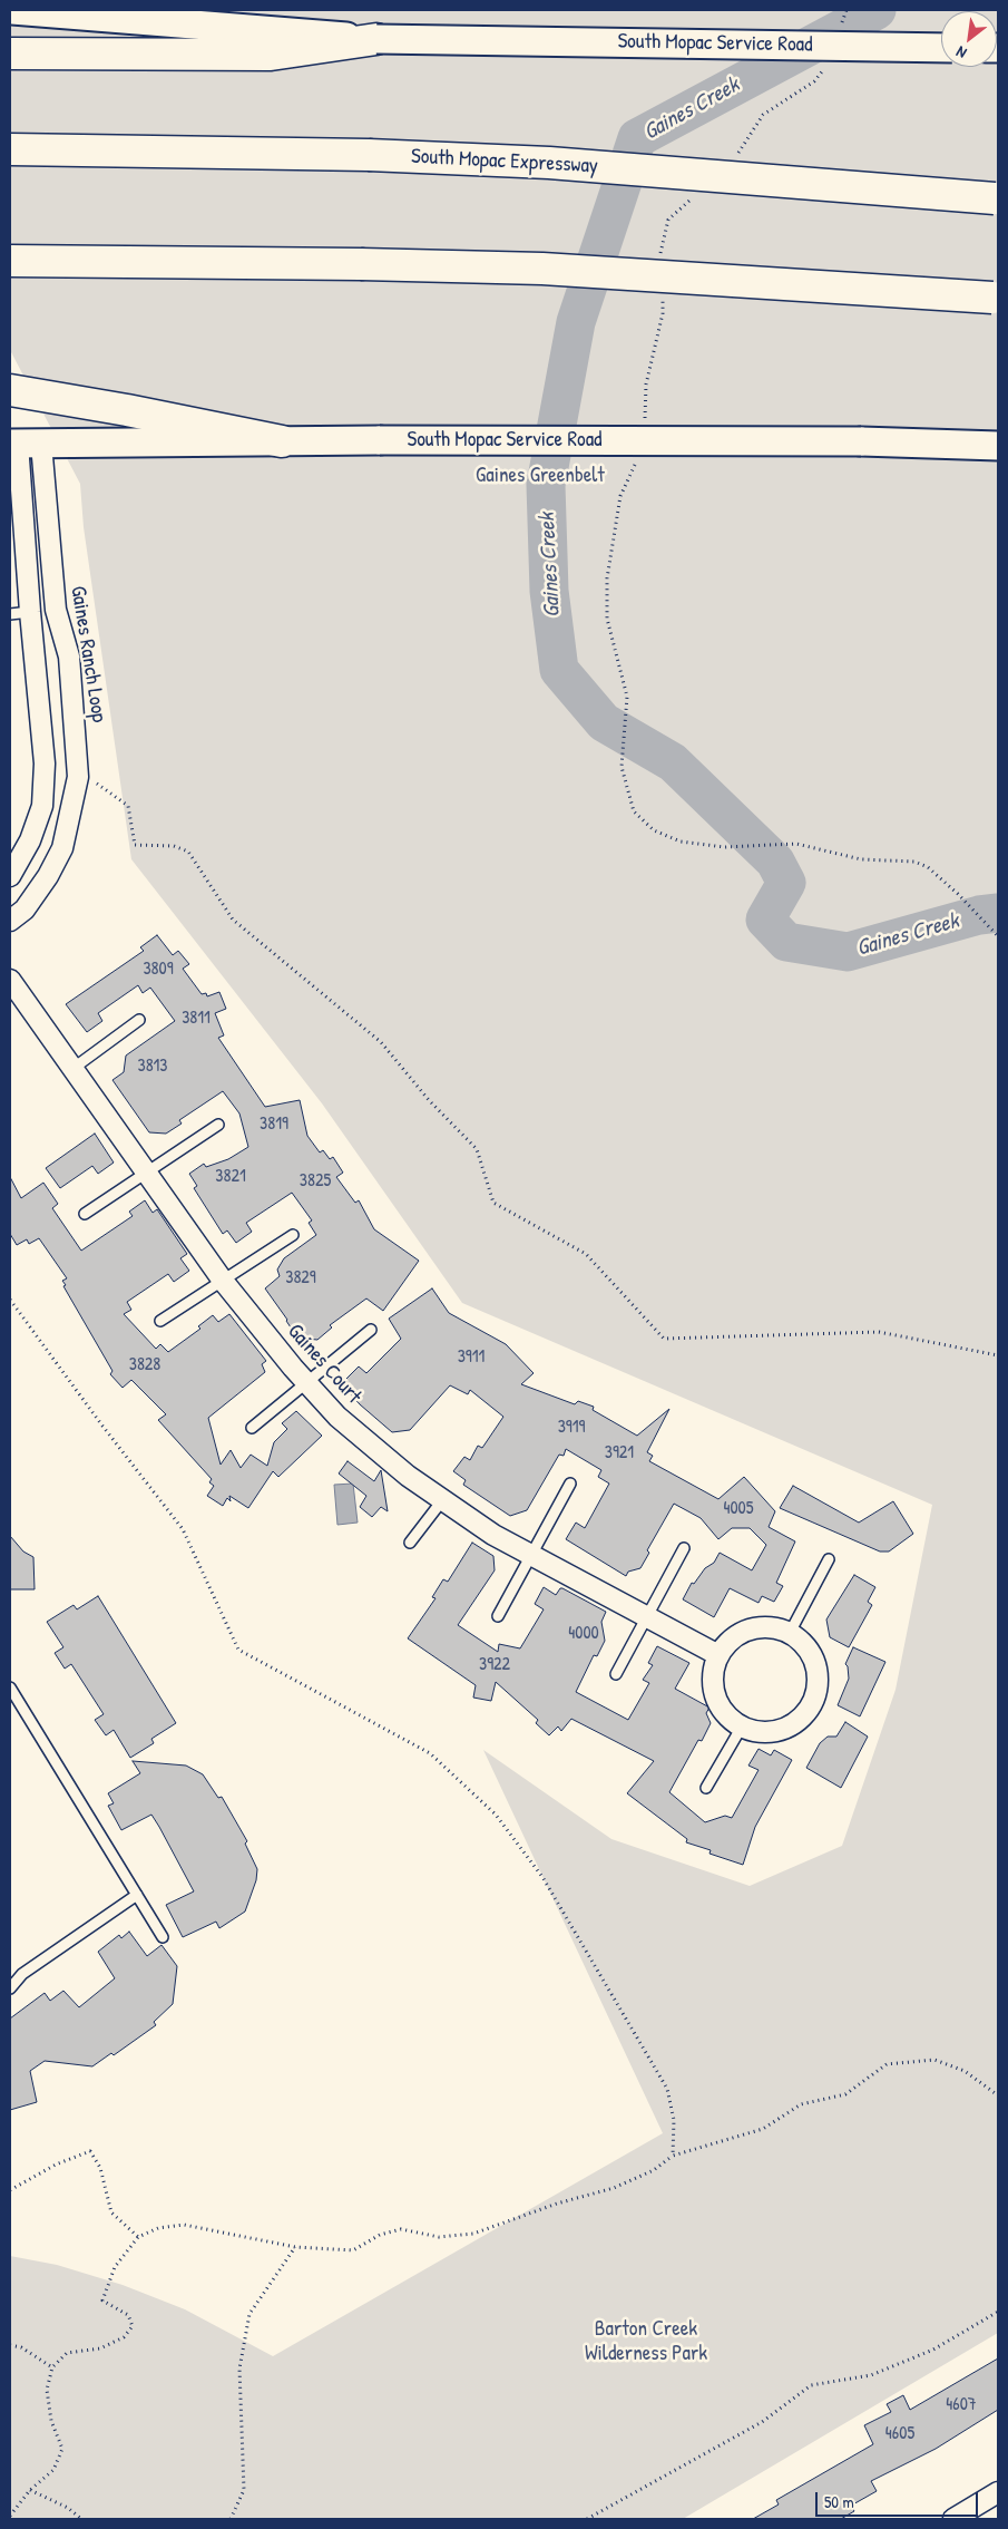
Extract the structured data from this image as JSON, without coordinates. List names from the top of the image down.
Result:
{
  "streets": {
    "highway": ["South Mopac Expressway"],
    "main road": ["South Mopac Service Road"],
    "street": ["Gaines Ranch Loop", "Gaines Court"]
  },
  "crossings": [
    ["South Mopac Service Road", "Gaines Ranch Loop"]
  ],
  "water": ["Gaines Creek"],
  "parks": ["Gaines Greenbelt", "Barton Creek Wilderness Park"],
  "house_numbers": [
    "3809",
    "3811",
    "3813",
    "3819",
    "3821",
    "3825",
    "3829",
    "3911",
    "3828",
    "3919",
    "3921",
    "4005",
    "4000",
    "3922",
    "4607",
    "4605"
  ],
  "scale_bar": "50 m",
  "north": "bottom left"
}
